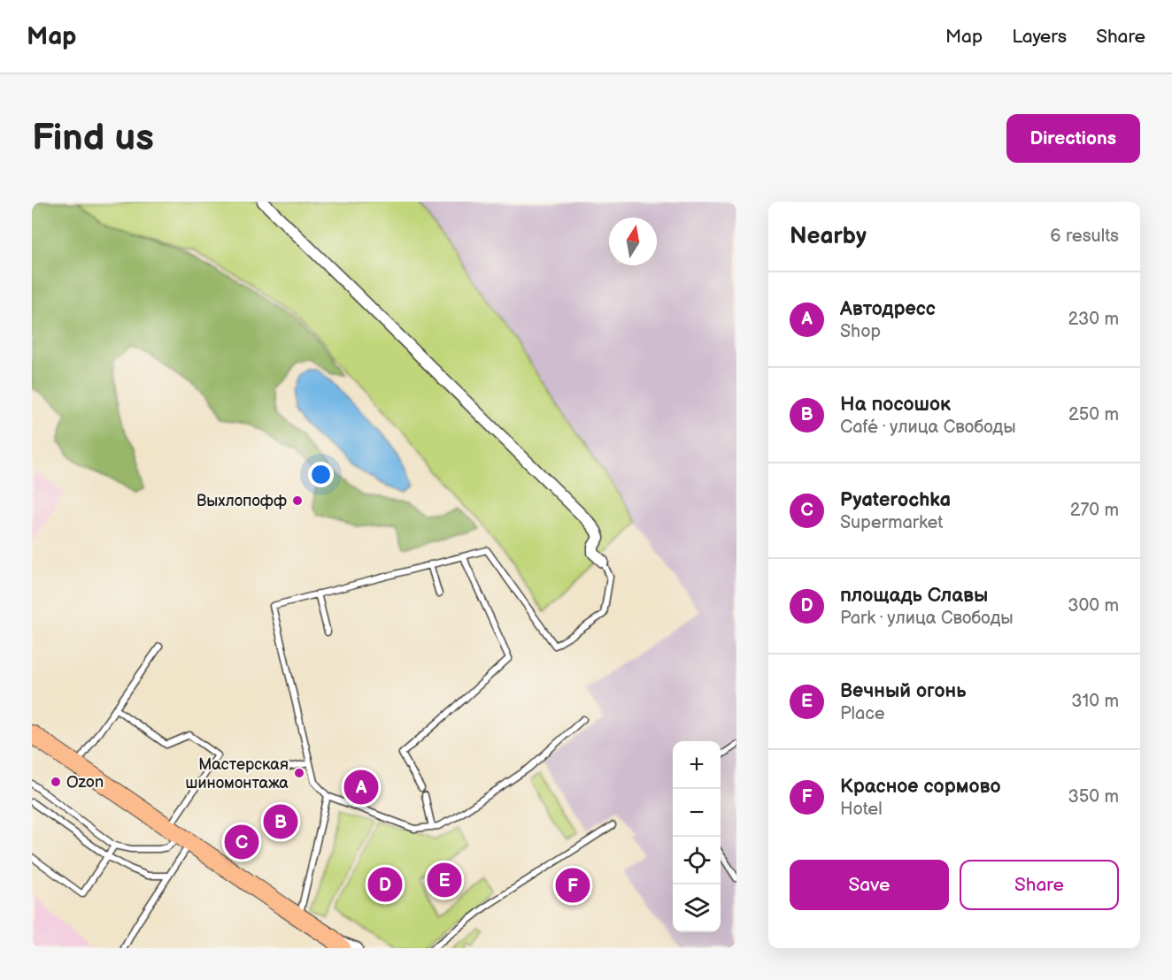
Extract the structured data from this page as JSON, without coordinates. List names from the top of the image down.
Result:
{
  "places": ["Выхлопофф", "Мастерская шиномонтажа", "Ozon"],
  "north": "top",
  "page": {
    "header": "Map",
    "nav": ["Map", "Layers", "Share"],
    "buttons": [
      "Directions",
      ["Save", "Share"]
    ],
    "title": "Find us",
    "heading": ["Nearby", "6 results"],
    "list": [
      {
        "mark": "A",
        "name": "Автодресс",
        "note": "Shop",
        "value": "230 m"
      },
      {
        "mark": "B",
        "name": "На посошок",
        "note": "Café · улица Свободы",
        "value": "250 m"
      },
      {
        "mark": "C",
        "name": "Pyaterochka",
        "note": "Supermarket",
        "value": "270 m"
      },
      {
        "mark": "D",
        "name": "площадь Славы",
        "note": "Park · улица Свободы",
        "value": "300 m"
      },
      {
        "mark": "E",
        "name": "Вечный огонь",
        "note": "Place",
        "value": "310 m"
      },
      {
        "mark": "F",
        "name": "Красное сормово",
        "note": "Hotel",
        "value": "350 m"
      }
    ],
    "map_buttons": ["+", "−"],
    "pins": [
      "A",
      "B",
      "C",
      "E",
      "D",
      "F"
    ]
  }
}
